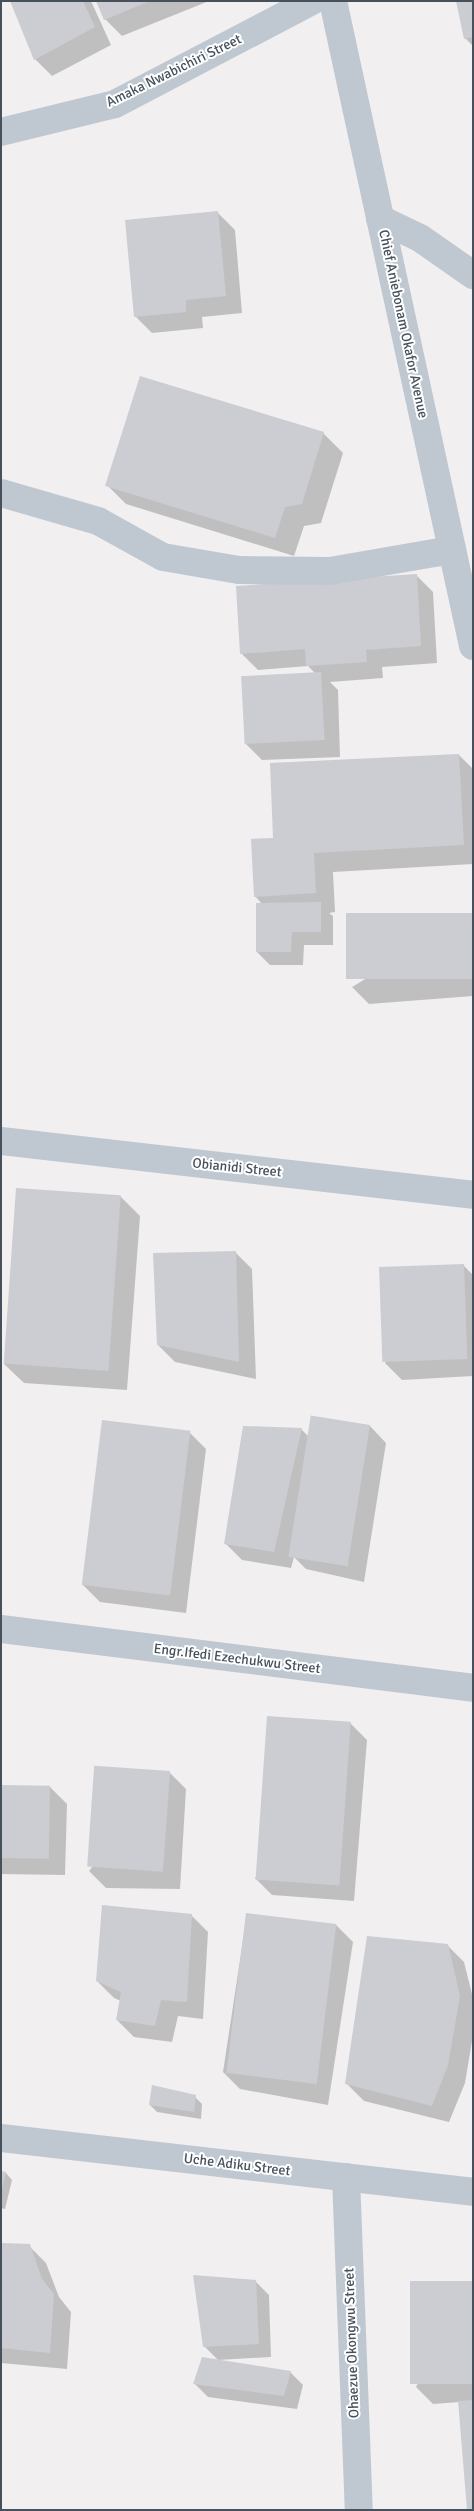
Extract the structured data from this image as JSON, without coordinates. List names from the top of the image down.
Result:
{
  "streets": {
    "street": [
      "Amaka Nwabichiri Street",
      "Chief Aniebonam Okafor Avenue",
      "Obianidi Street",
      "Engr.Ifedi Ezechukwu Street",
      "Uche Adiku Street",
      "Ohaezue Okongwu Street"
    ]
  },
  "crossings": [
    ["Uche Adiku Street", "Ohaezue Okongwu Street"]
  ]
}
